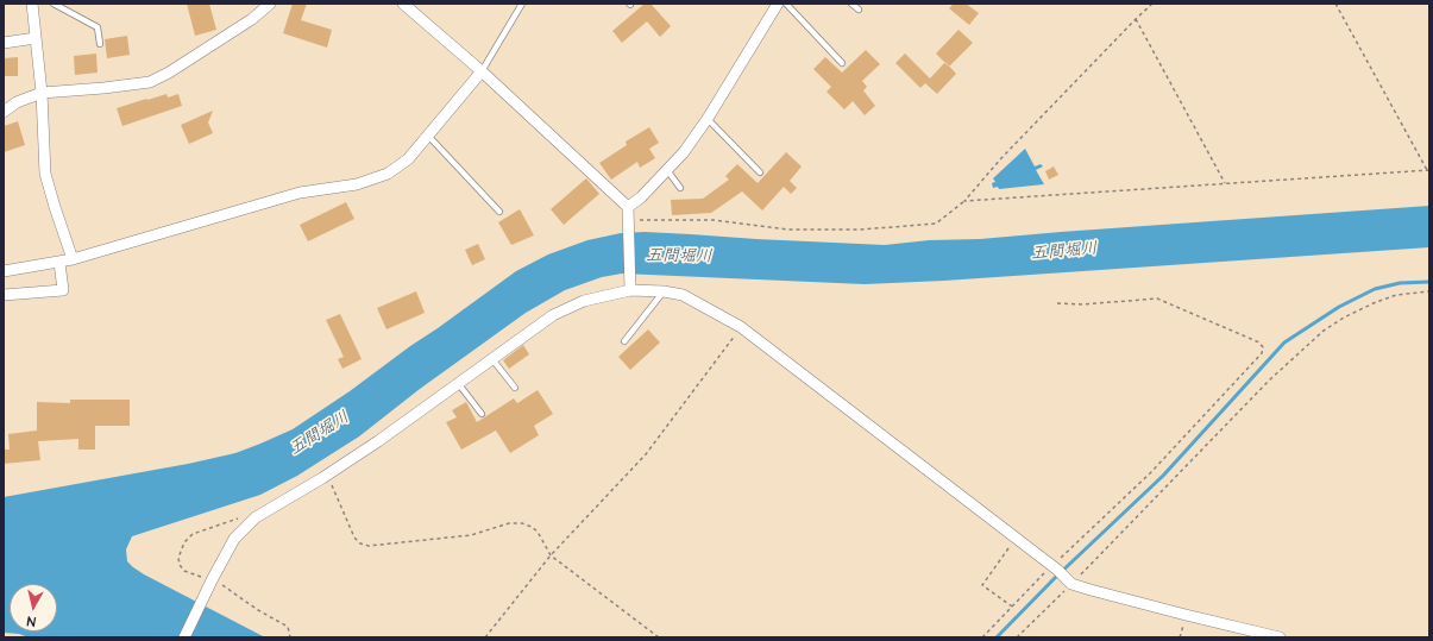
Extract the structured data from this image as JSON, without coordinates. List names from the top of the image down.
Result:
{
  "water": ["五間堀川"],
  "north": "bottom"
}
